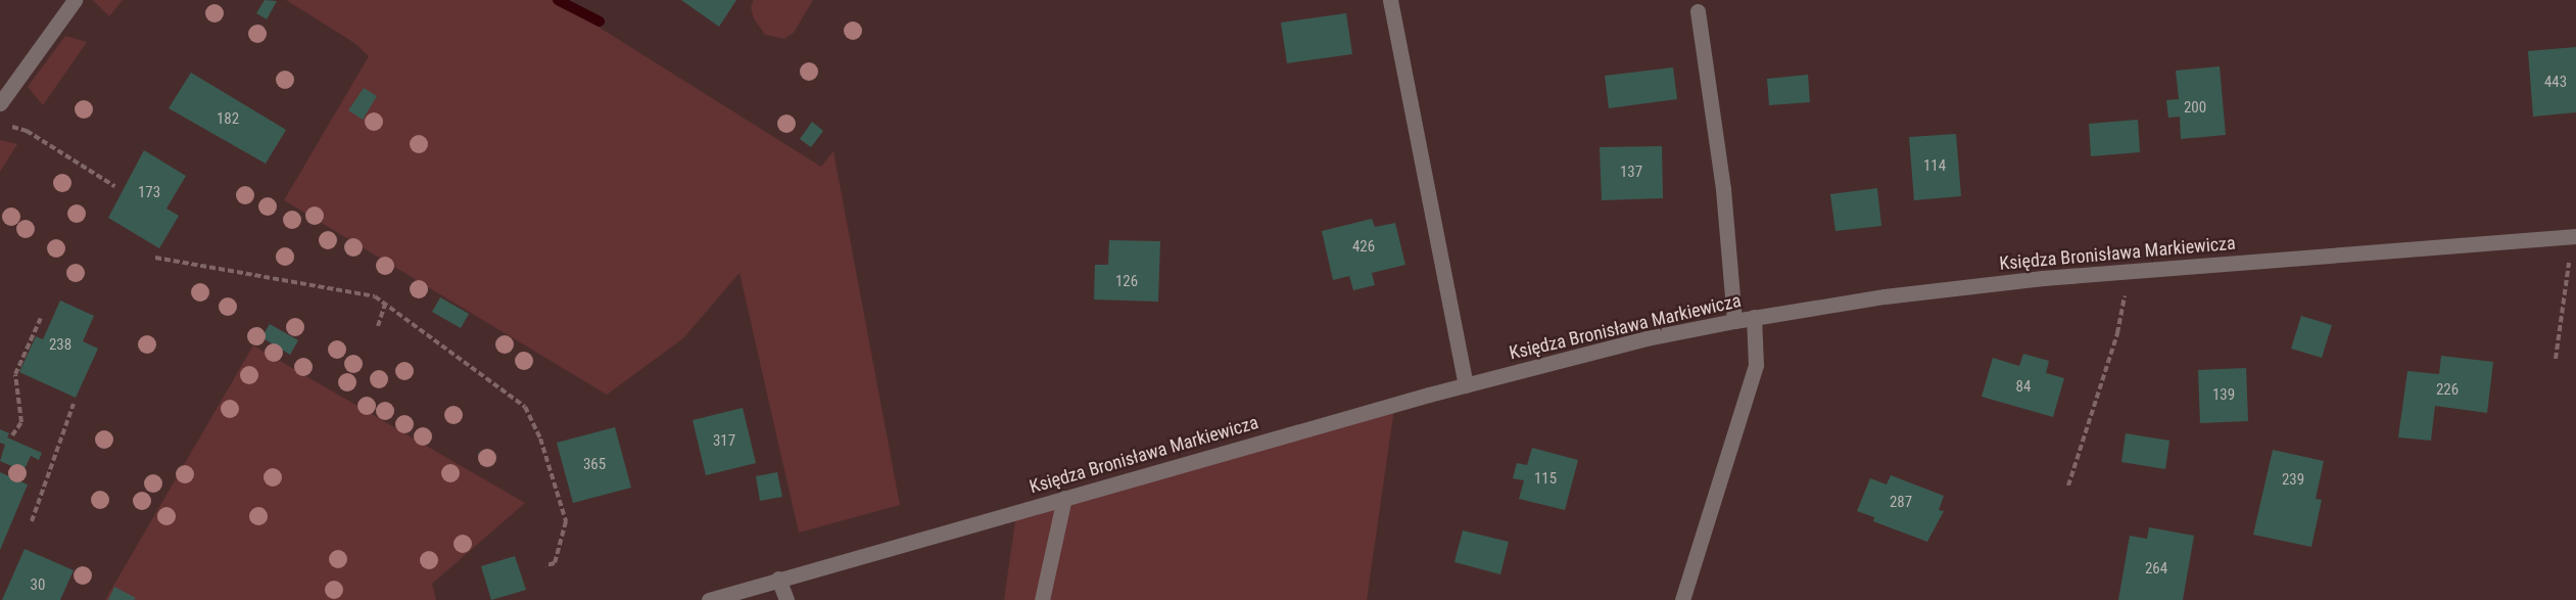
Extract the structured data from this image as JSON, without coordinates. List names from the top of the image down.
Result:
{
  "streets": {
    "street": ["Księdza Bronisława Markiewicza"]
  },
  "house_numbers": [
    "443",
    "200",
    "182",
    "114",
    "137",
    "173",
    "426",
    "126",
    "238",
    "84",
    "226",
    "139",
    "317",
    "365",
    "115",
    "239",
    "287",
    "264",
    "30"
  ]
}
